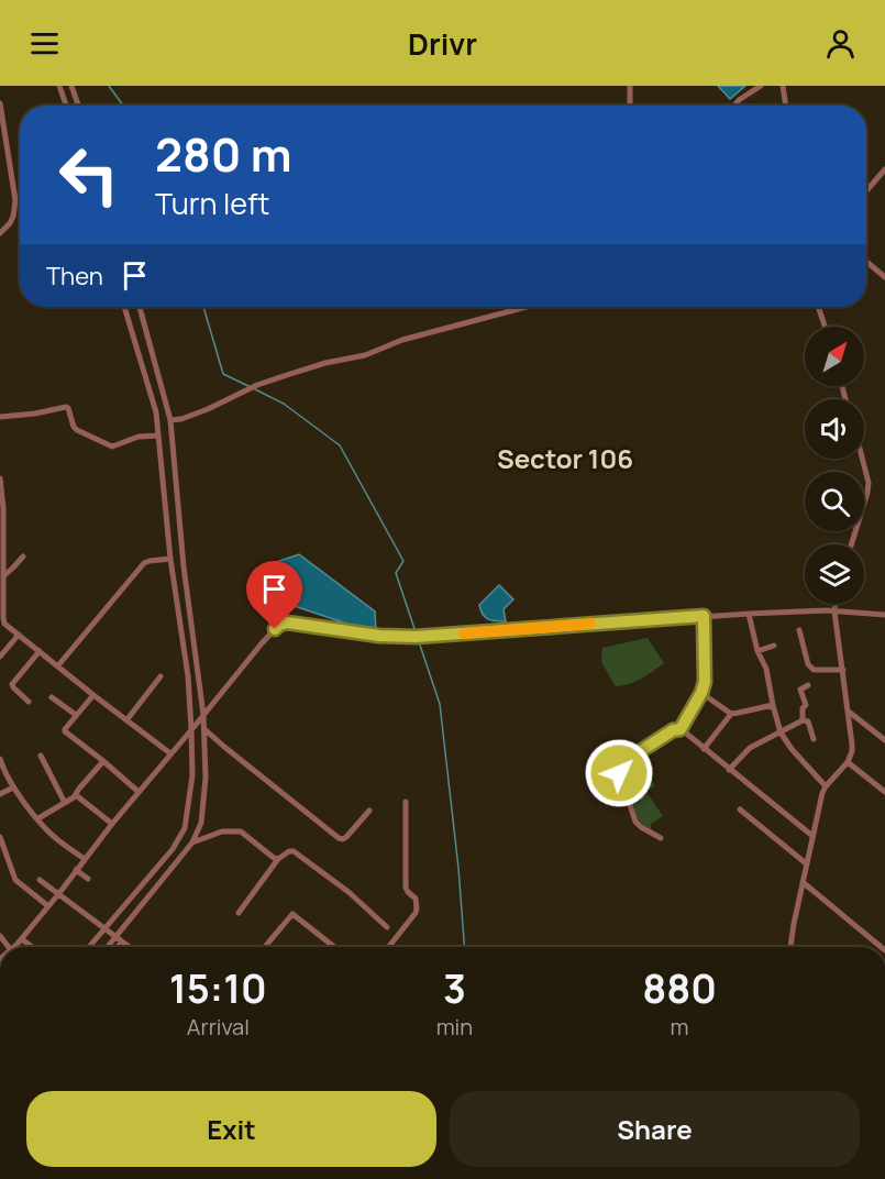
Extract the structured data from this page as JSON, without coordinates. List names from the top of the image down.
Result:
{
  "districts": ["Sector 106"],
  "north": "top right",
  "page": {
    "header": "Drivr",
    "turn": ["280 m", "Turn left"],
    "then": "Then",
    "eta": [
      "15:10",
      "Arrival",
      "3",
      "min",
      "880",
      "m"
    ],
    "buttons": ["Exit", "Share"]
  }
}
